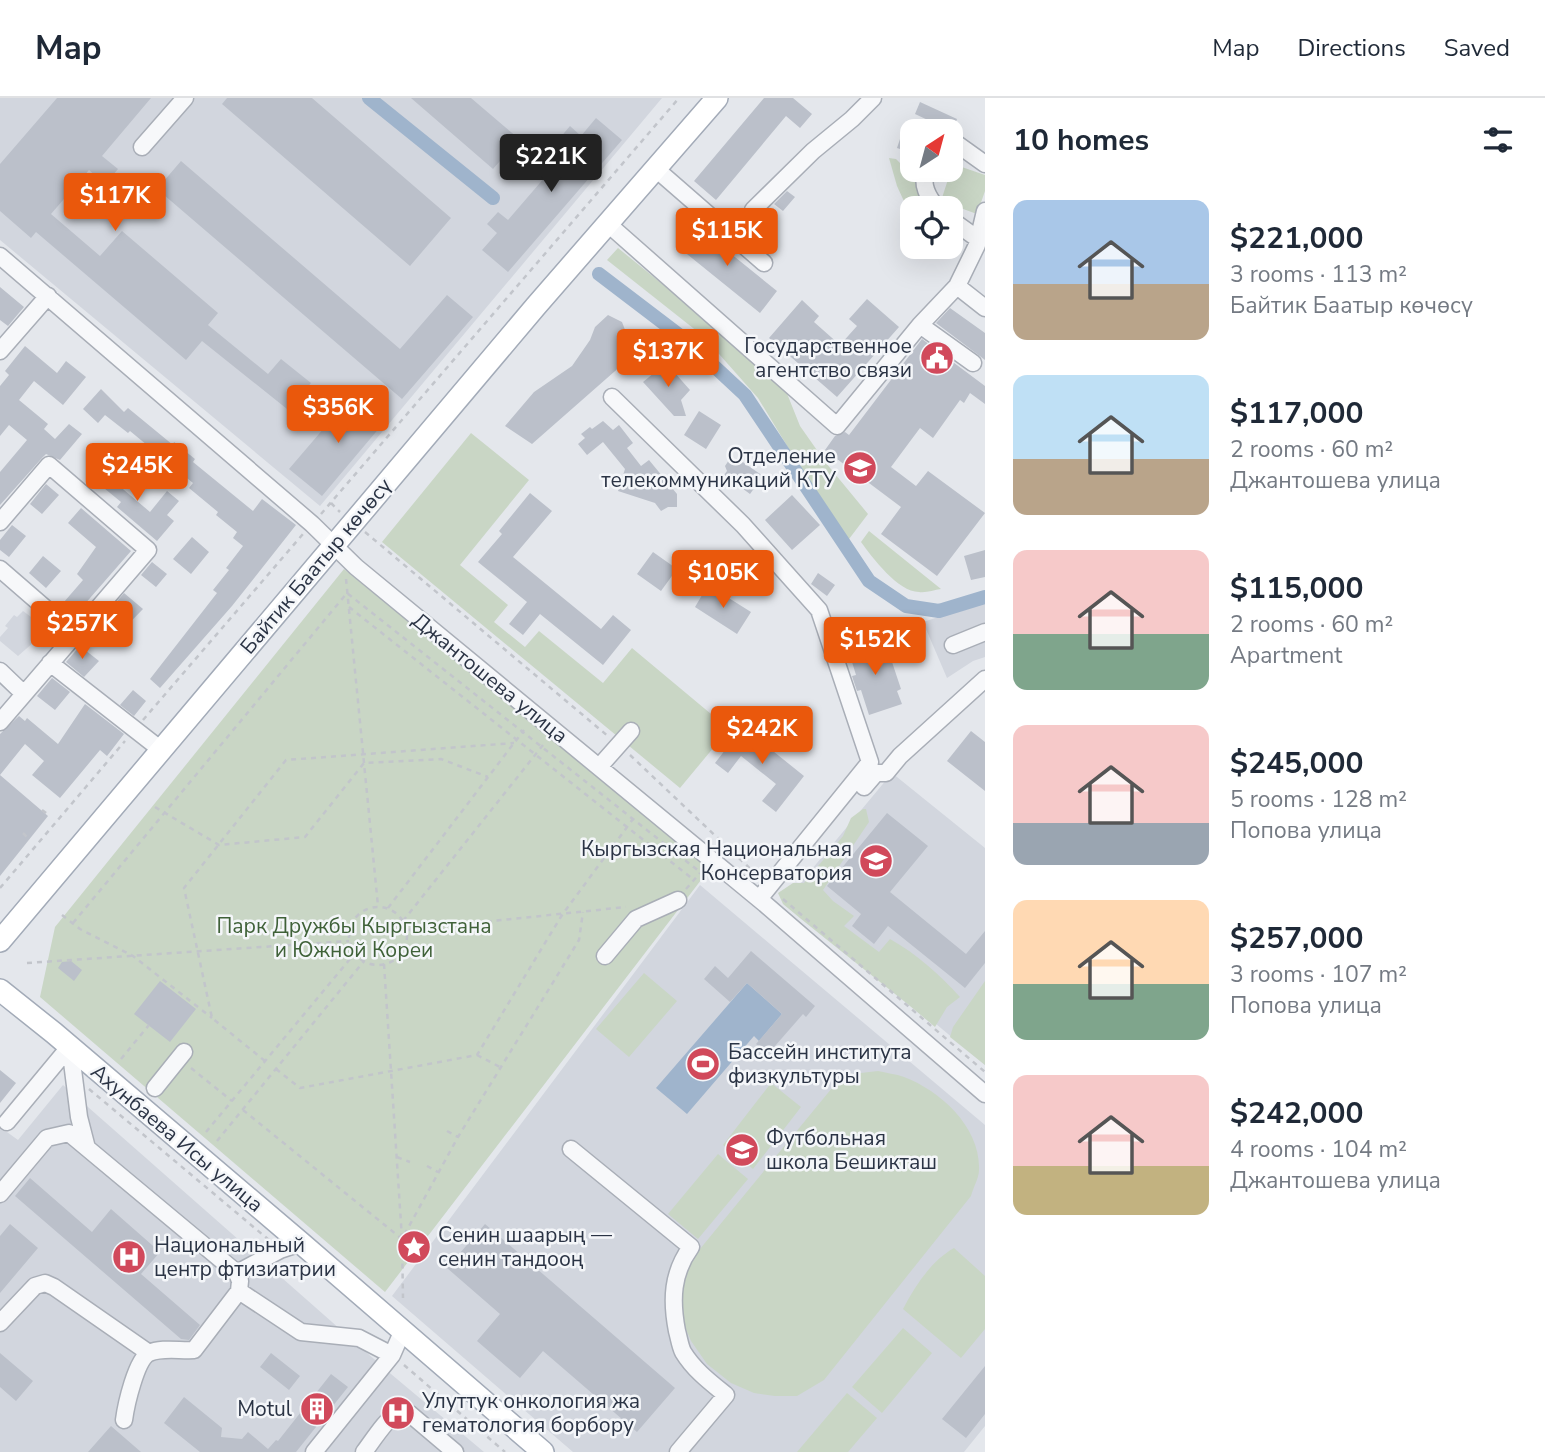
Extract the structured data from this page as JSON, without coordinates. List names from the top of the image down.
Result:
{
  "streets": {
    "main road": ["Байтик Баатыр көчөсү", "Ахунбаева Исы улица"],
    "street": ["Джантошева улица"]
  },
  "crossings": [
    ["Байтик Баатыр көчөсү", "Джантошева улица"]
  ],
  "parks": ["Парк Дружбы Кыргызстана и Южной Кореи"],
  "places": {
    "public building": ["Государственное агентство связи"],
    "school or university": ["Отделение телекоммуникаций КТУ", "Кыргызская Национальная Консерватория", "Футбольная школа Бешикташ"],
    "sports": ["Бассейн института физкультуры"],
    "place": ["Сенин шаарың — сенин тандооң"],
    "hospital": ["Национальный центр фтизиатрии", "Улуттук онкология жа гематология борбору"],
    "building": ["Motul"]
  },
  "north": "top right",
  "page": {
    "header": "Map",
    "nav": ["Map", "Directions", "Saved"],
    "heading": "10 homes",
    "price": [
      "$221K",
      "$117K",
      "$115K",
      "$137K",
      "$356K",
      "$245K",
      "$105K",
      "$257K",
      "$152K",
      "$242K"
    ],
    "list": [
      {
        "name": "$221,000",
        "note": "3 rooms · 113 m² · Байтик Баатыр көчөсү"
      },
      {
        "name": "$117,000",
        "note": "2 rooms · 60 m² · Джантошева улица"
      },
      {
        "name": "$115,000",
        "note": "2 rooms · 60 m² · Apartment"
      },
      {
        "name": "$245,000",
        "note": "5 rooms · 128 m² · Попова улица"
      },
      {
        "name": "$257,000",
        "note": "3 rooms · 107 m² · Попова улица"
      },
      {
        "name": "$242,000",
        "note": "4 rooms · 104 m² · Джантошева улица"
      }
    ]
  }
}
